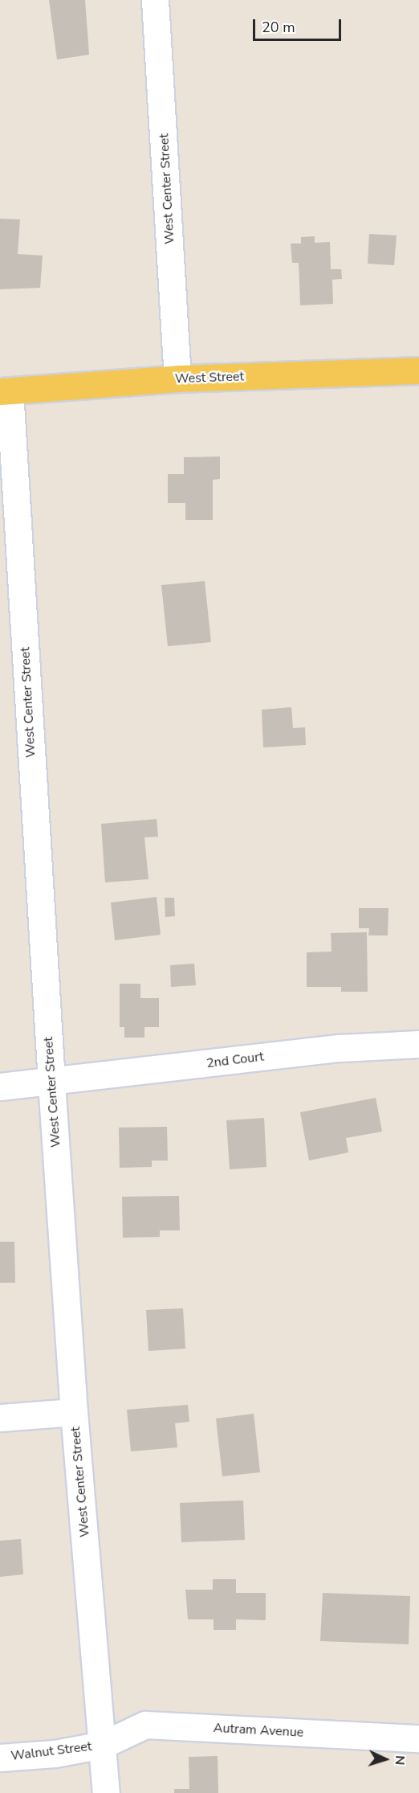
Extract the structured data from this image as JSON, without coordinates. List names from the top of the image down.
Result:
{
  "streets": {
    "main road": ["West Street"],
    "street": [
      "West Center Street",
      "2nd Court",
      "Autram Avenue",
      "Walnut Street"
    ]
  },
  "crossings": [
    ["West Center Street", "West Street"],
    ["West Center Street", "2nd Court"],
    ["West Center Street", "Autram Avenue"],
    ["West Center Street", "Walnut Street"],
    ["Autram Avenue", "Walnut Street"]
  ],
  "scale_bar": "20 m",
  "north": "right"
}
